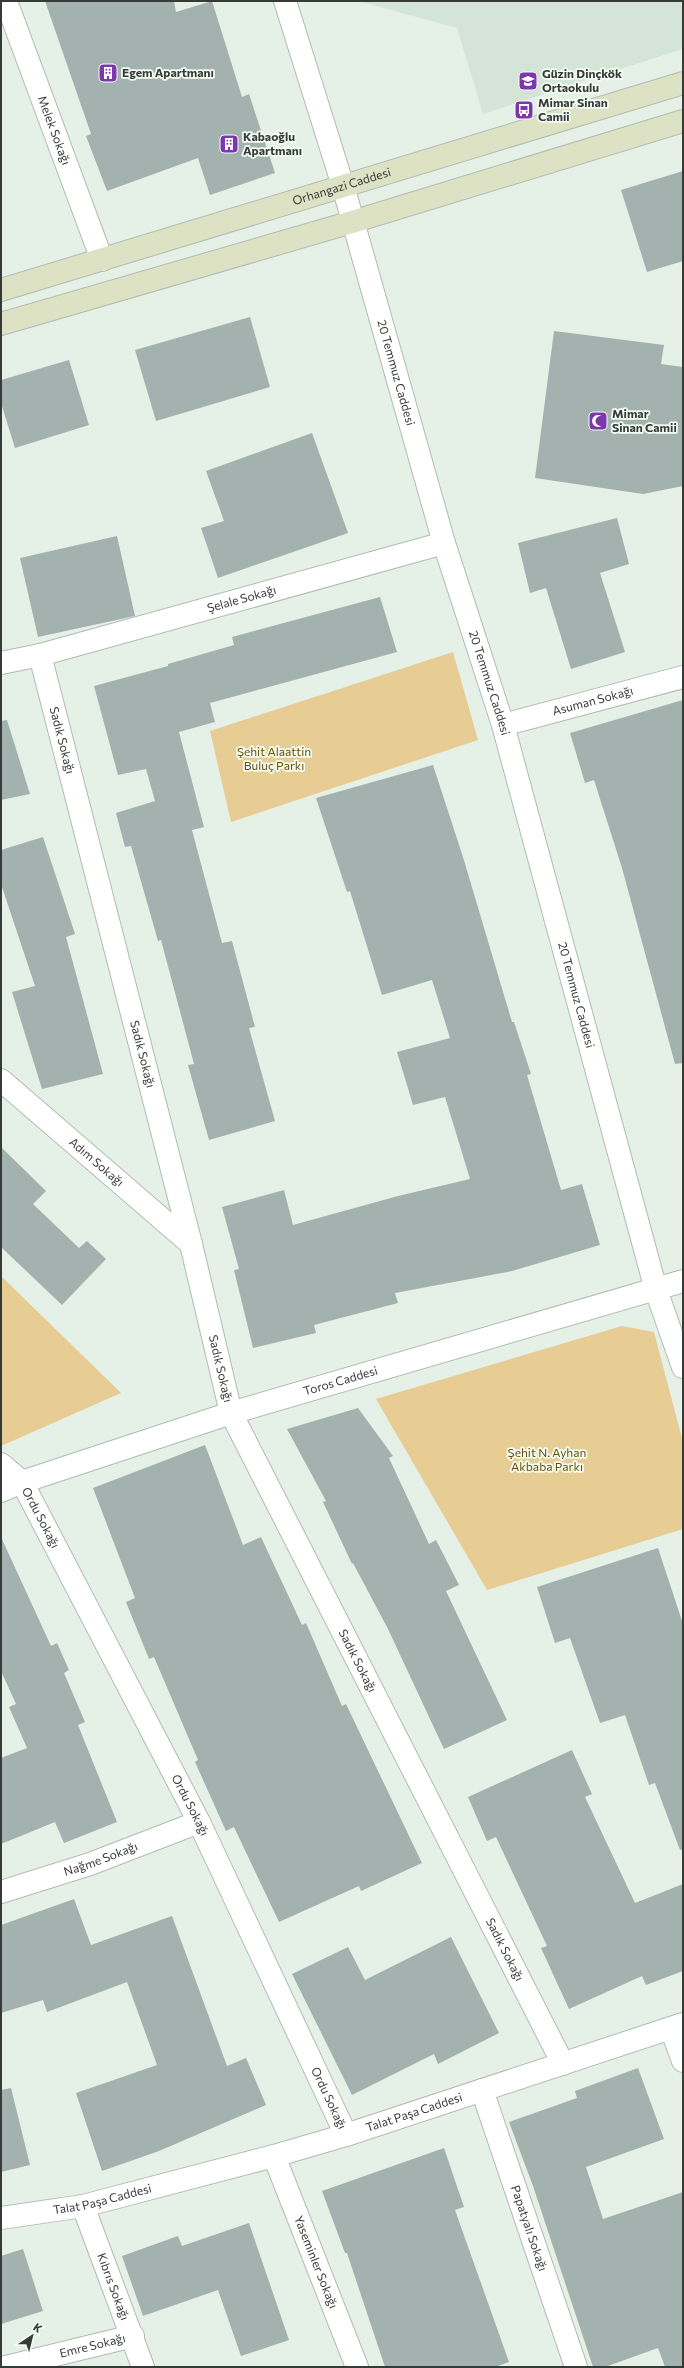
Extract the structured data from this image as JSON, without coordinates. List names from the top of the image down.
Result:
{
  "streets": {
    "main road": ["Orhangazi Caddesi"],
    "street": [
      "Melek Sokağı",
      "20 Temmuz Caddesi",
      "Şelale Sokağı",
      "Asuman Sokağı",
      "Sadık Sokağı",
      "Adım Sokağı",
      "Toros Caddesi",
      "Ordu Sokağı",
      "Nağme Sokağı",
      "Talat Paşa Caddesi",
      "Papatyalı Sokağı",
      "Yaseminler Sokağı",
      "Kıbrıs Sokağı",
      "Emre Sokağı"
    ]
  },
  "crossings": [
    ["Melek Sokağı", "Orhangazi Caddesi"],
    ["Orhangazi Caddesi", "20 Temmuz Caddesi"],
    ["20 Temmuz Caddesi", "Şelale Sokağı"],
    ["20 Temmuz Caddesi", "Asuman Sokağı"],
    ["20 Temmuz Caddesi", "Toros Caddesi"],
    ["Şelale Sokağı", "Sadık Sokağı"],
    ["Sadık Sokağı", "Adım Sokağı"],
    ["Sadık Sokağı", "Toros Caddesi"],
    ["Sadık Sokağı", "Talat Paşa Caddesi"],
    ["Toros Caddesi", "Ordu Sokağı"],
    ["Ordu Sokağı", "Nağme Sokağı"],
    ["Ordu Sokağı", "Talat Paşa Caddesi"],
    ["Talat Paşa Caddesi", "Papatyalı Sokağı"],
    ["Talat Paşa Caddesi", "Yaseminler Sokağı"],
    ["Talat Paşa Caddesi", "Kıbrıs Sokağı"],
    ["Kıbrıs Sokağı", "Emre Sokağı"]
  ],
  "parks": ["Şehit Alaattin Buluç Parkı", "Şehit N. Ayhan Akbaba Parkı"],
  "places": {
    "building": ["Egem Apartmanı", "Kabaoğlu Apartmanı"],
    "school or university": ["Güzin Dinçkök Ortaokulu"],
    "bus stop": ["Mimar Sinan Cami̇i"],
    "mosque": ["Mimar Sinan Camii"]
  },
  "north": "top right"
}
